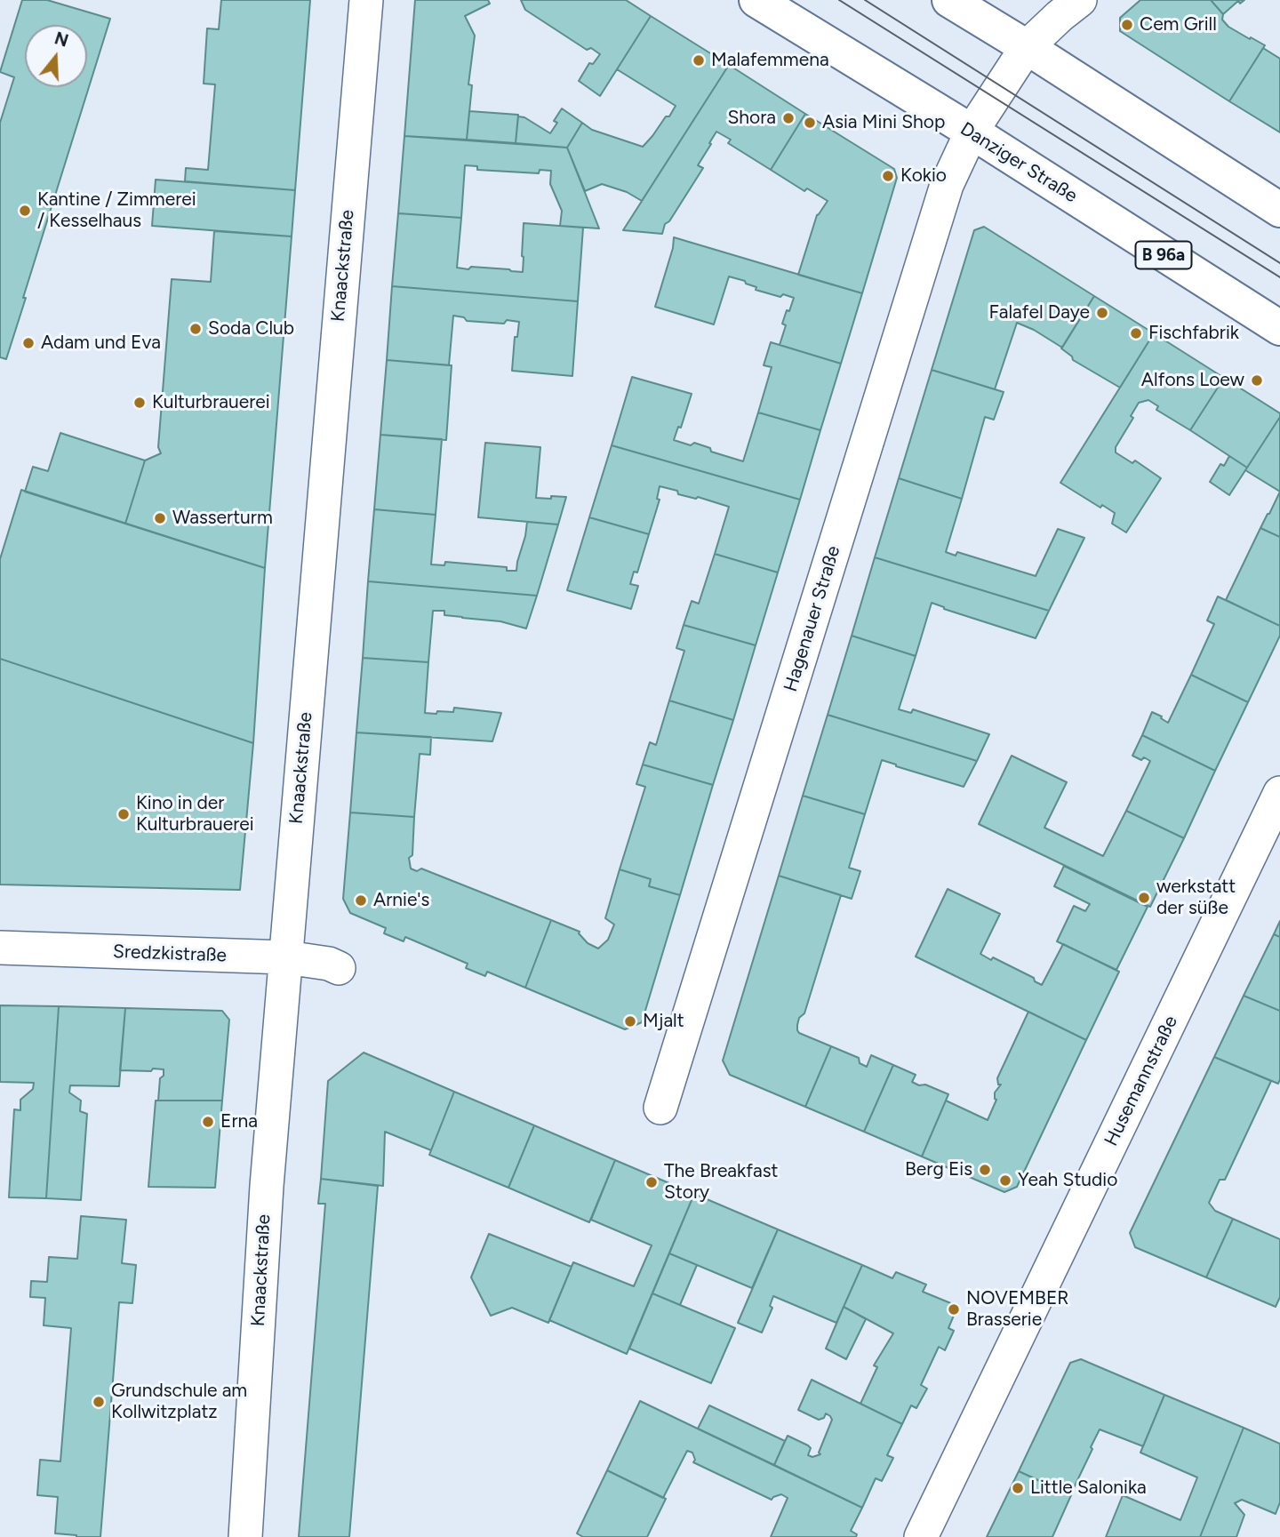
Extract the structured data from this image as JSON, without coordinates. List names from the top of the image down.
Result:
{
  "streets": {
    "main road": ["Danziger Straße", "B 96a"],
    "street": [
      "Knaackstraße",
      "Hagenauer Straße",
      "Sredzkistraße",
      "Husemannstraße"
    ]
  },
  "crossings": [
    ["Danziger Straße", "Hagenauer Straße"],
    ["Knaackstraße", "Sredzkistraße"]
  ],
  "places": [
    "Cem Grill",
    "Malafemmena",
    "Shora",
    "Asia Mini Shop",
    "Kokio",
    "Kantine / Zimmerei / Kesselhaus",
    "Falafel Daye",
    "Soda Club",
    "Fischfabrik",
    "Adam und Eva",
    "Alfons Loew",
    "Kulturbrauerei",
    "Wasserturm",
    "Kino in der Kulturbrauerei",
    "werkstatt der süße",
    "Arnie's",
    "Mjalt",
    "Erna",
    "Berg Eis",
    "Yeah Studio",
    "The Breakfast Story",
    "NOVEMBER Brasserie",
    "Grundschule am Kollwitzplatz",
    "Little Salonika"
  ],
  "north": "top"
}
